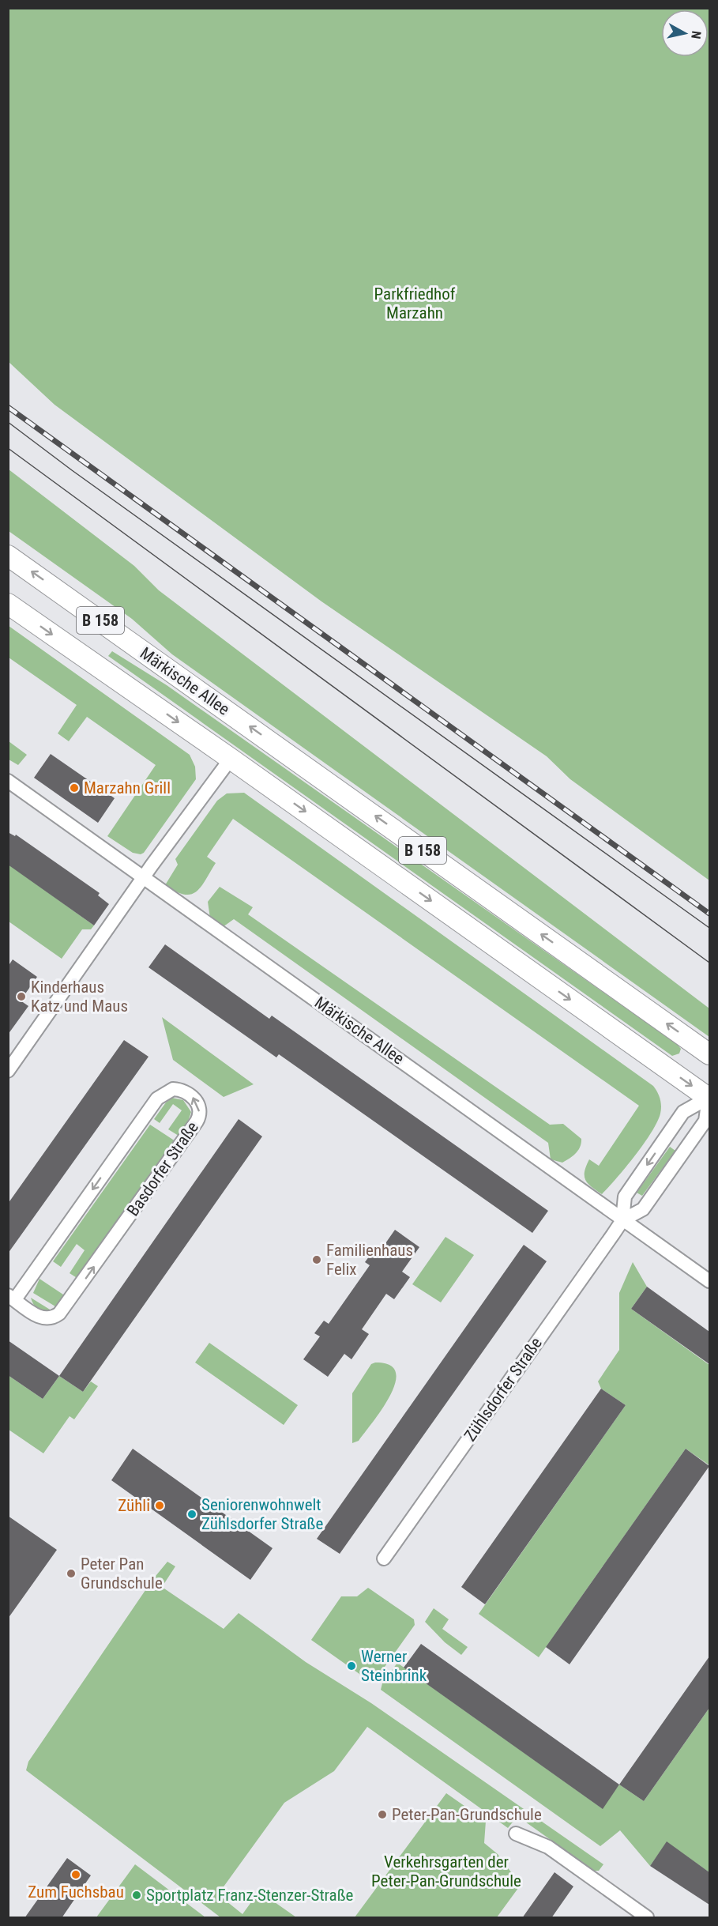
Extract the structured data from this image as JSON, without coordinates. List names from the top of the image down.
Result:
{
  "streets": {
    "main road": ["B 158", "Märkische Allee"],
    "street": ["Basdorfer Straße", "Zühlsdorfer Straße"]
  },
  "crossings": [
    ["B 158", "Zühlsdorfer Straße"],
    ["Märkische Allee", "Zühlsdorfer Straße"]
  ],
  "parks": ["Parkfriedhof Marzahn", "Verkehrsgarten der Peter-Pan-Grundschule"],
  "places": [
    "Marzahn Grill",
    "Kinderhaus Katz und Maus",
    "Familienhaus Felix",
    "Zühli",
    "Seniorenwohnwelt Zühlsdorfer Straße",
    "Peter Pan Grundschule",
    "Werner Steinbrink",
    "Peter-Pan-Grundschule",
    "Zum Fuchsbau",
    "Sportplatz Franz-Stenzer-Straße"
  ],
  "north": "right"
}
